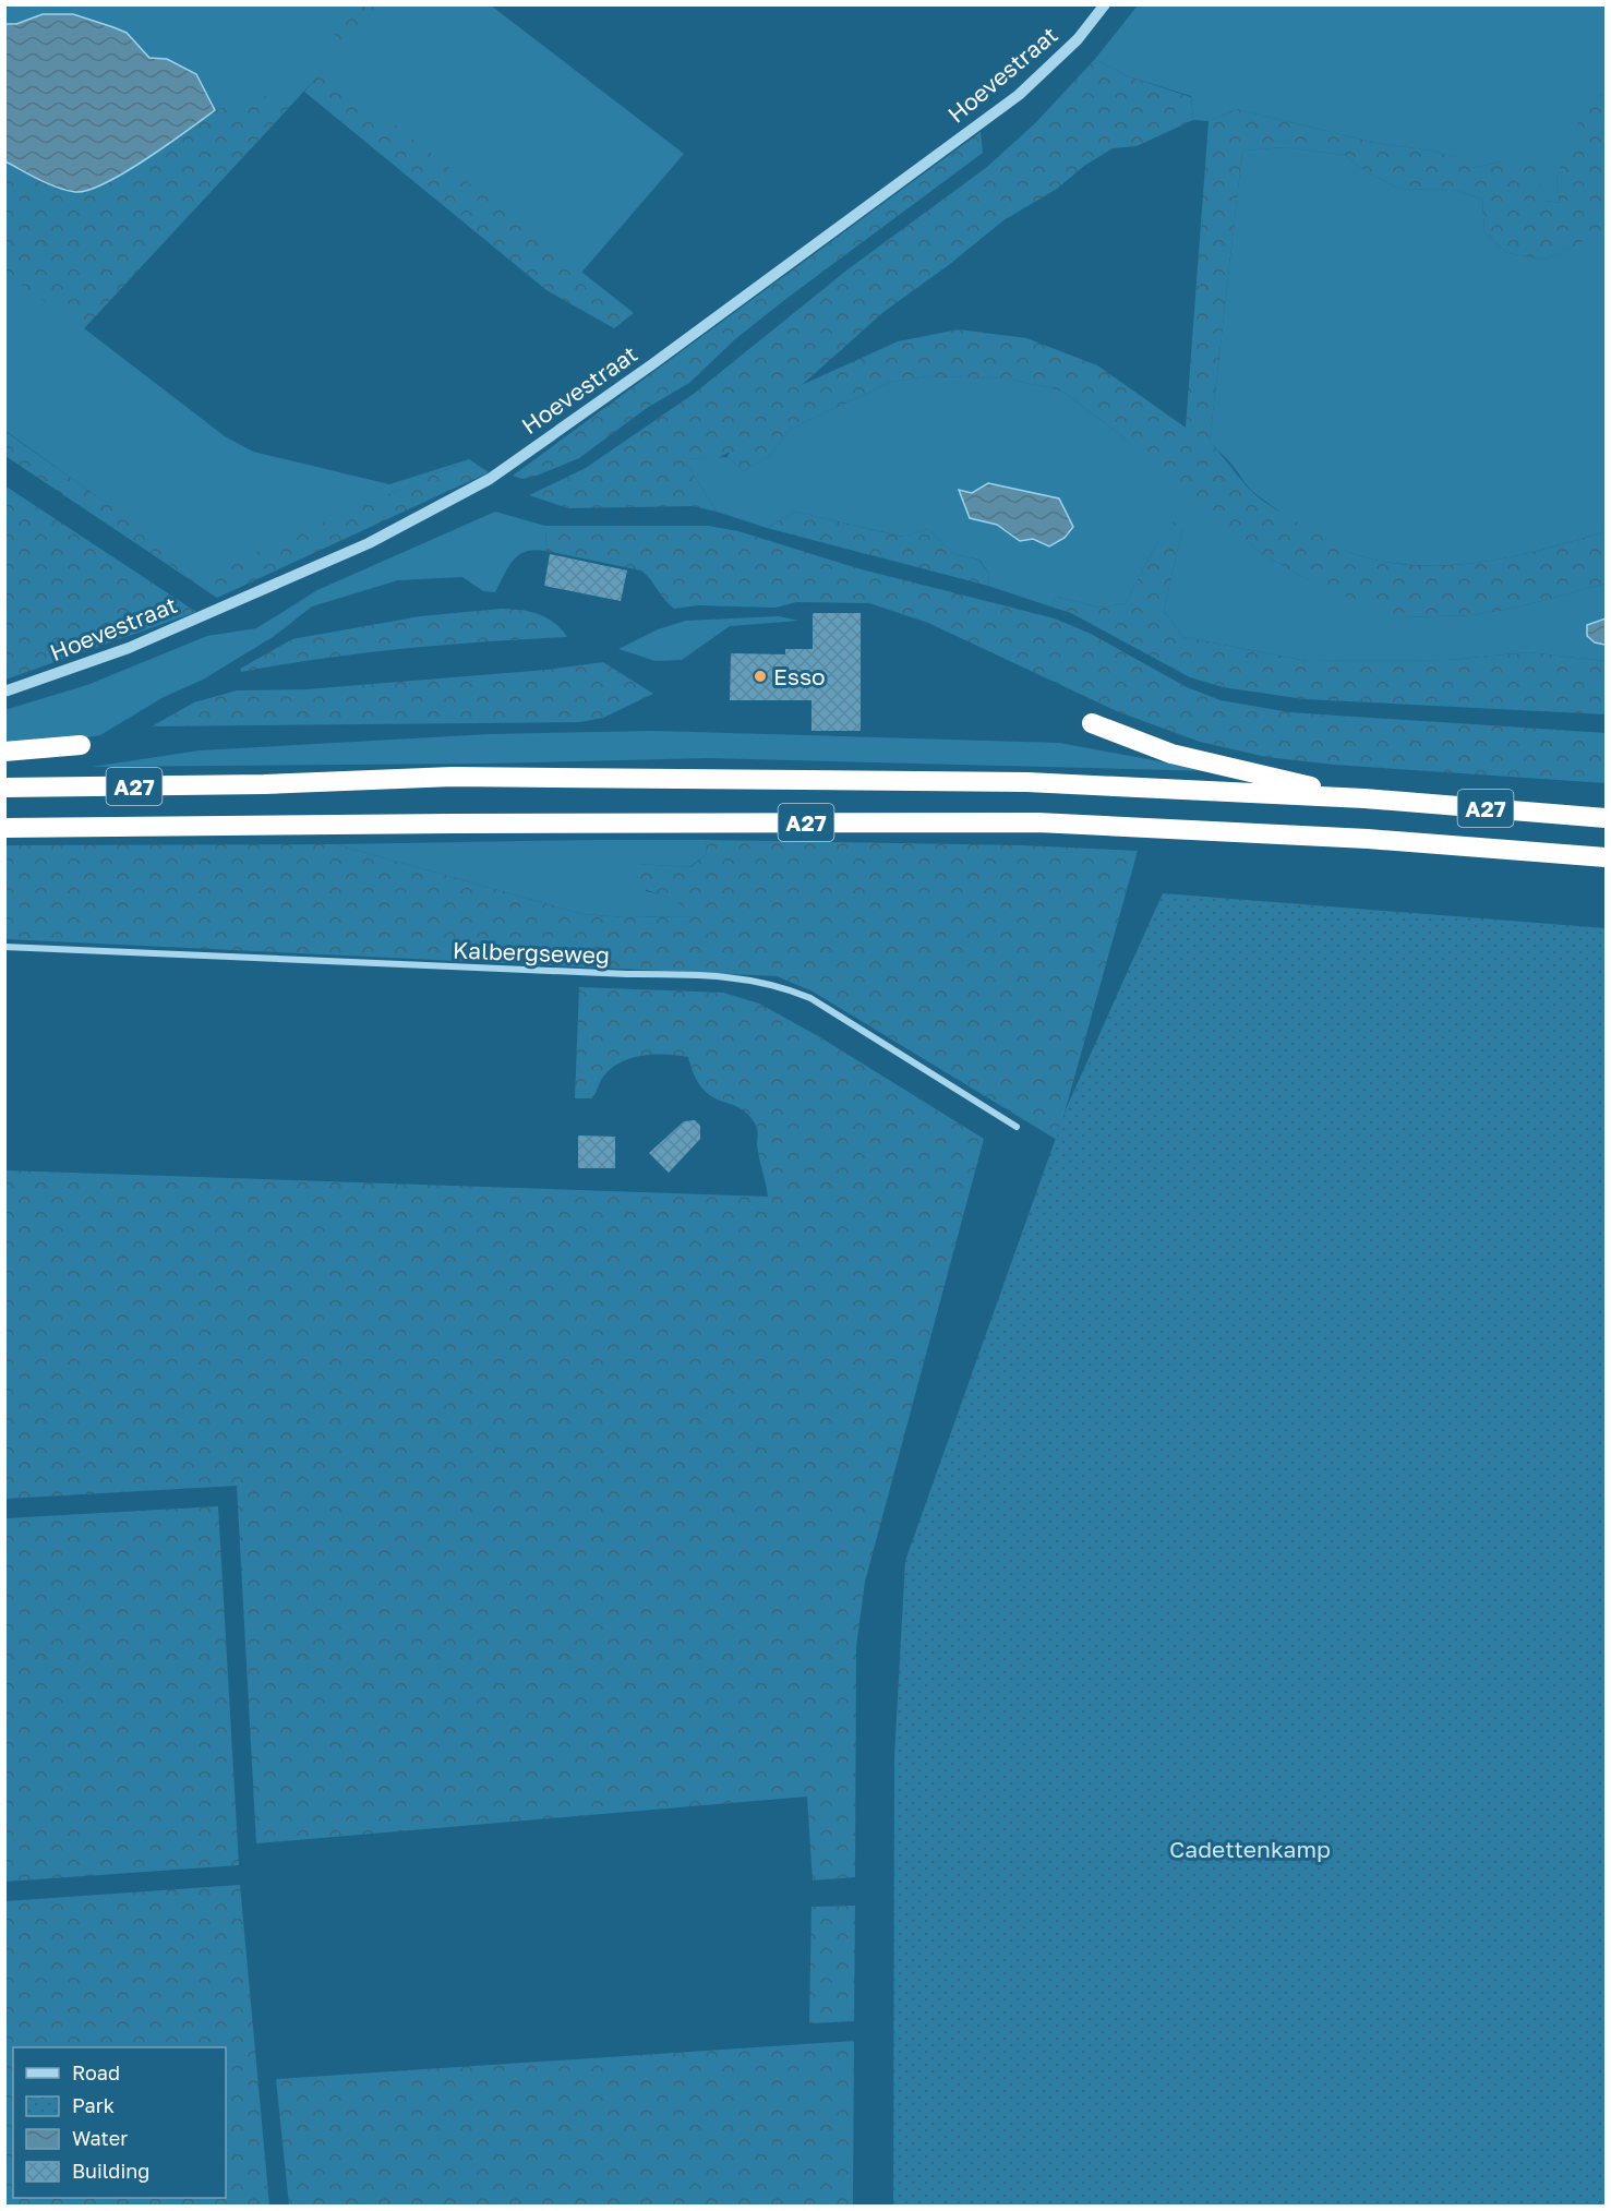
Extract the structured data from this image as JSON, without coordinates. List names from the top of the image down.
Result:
{
  "streets": {
    "highway": ["A27"],
    "street": ["Hoevestraat", "Kalbergseweg"]
  },
  "parks": ["Cadettenkamp"],
  "places": ["Esso"],
  "legend": [
    "Road",
    "Park",
    "Water",
    "Building"
  ]
}
